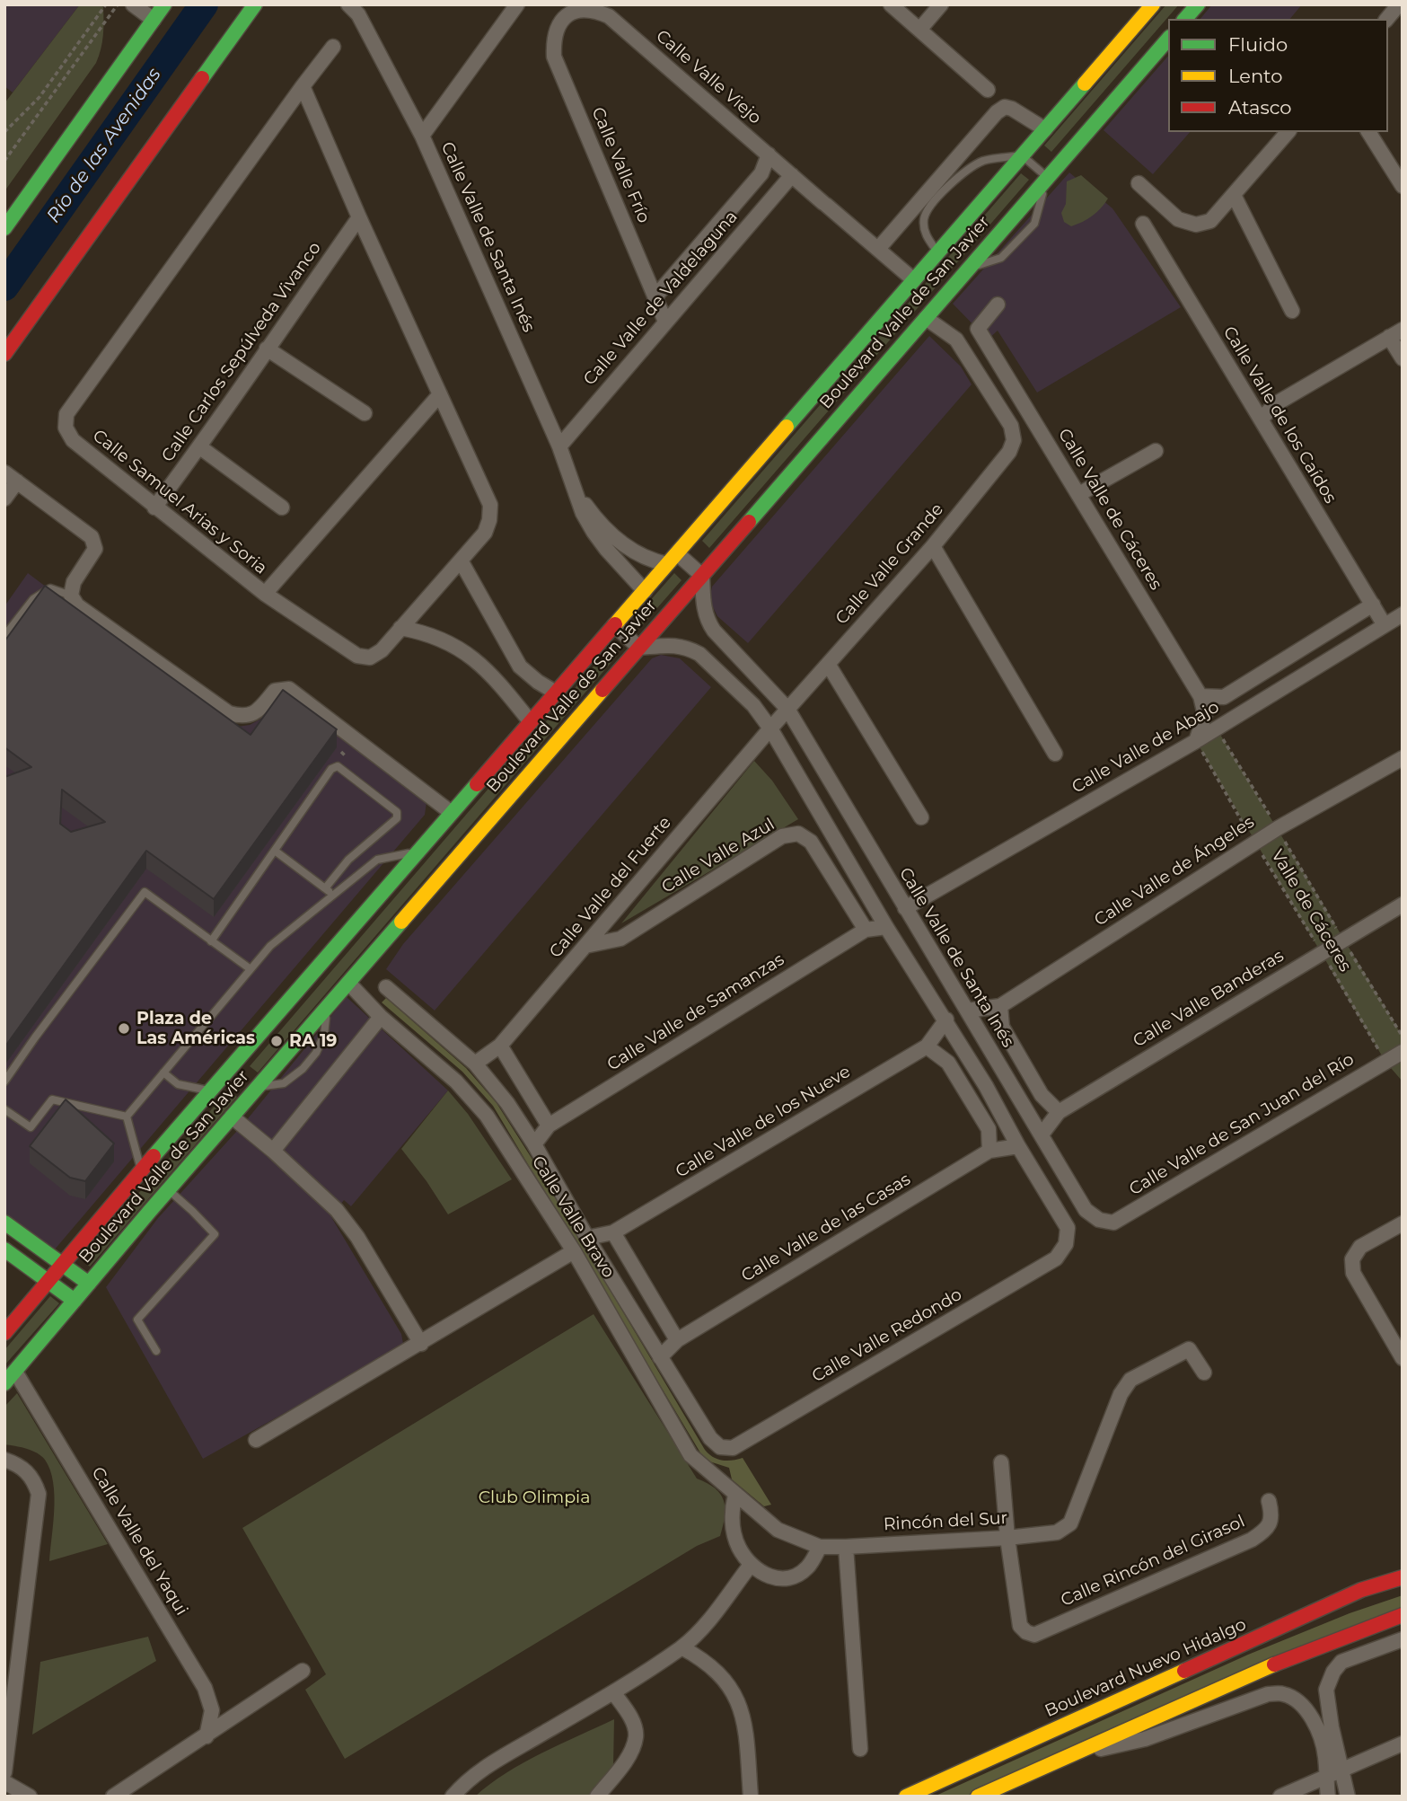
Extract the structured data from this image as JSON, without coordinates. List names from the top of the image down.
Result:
{
  "streets": {
    "main road": ["Boulevard Valle de San Javier", "Boulevard Nuevo Hidalgo"],
    "street": [
      "Calle Valle Viejo",
      "Calle Valle Frío",
      "Calle Valle de Santa Inés",
      "Calle Valle de Valdelaguna",
      "Calle Carlos Sepúlveda Vivanco",
      "Calle Valle de los Caídos",
      "Calle Samuel Arias y Soria",
      "Calle Valle de Cáceres",
      "Calle Valle Grande",
      "Calle Valle de Abajo",
      "Calle Valle Azul",
      "Calle Valle de Ángeles",
      "Calle Valle del Fuerte",
      "Calle Valle Banderas",
      "Calle Valle de Samanzas",
      "Calle Valle de los Nueve",
      "Calle Valle de San Juan del Río",
      "Calle Valle Bravo",
      "Calle Valle de las Casas",
      "Calle Valle Redondo",
      "Rincón del Sur",
      "Calle Valle del Yaqui",
      "Calle Rincón del Girasol"
    ],
    "path": ["Valle de Cáceres"]
  },
  "crossings": [
    ["Calle Valle Viejo", "Calle Valle Frío"],
    ["Calle Valle Viejo", "Calle Valle de Valdelaguna"],
    ["Calle Valle Viejo", "Boulevard Valle de San Javier"],
    ["Calle Valle Frío", "Calle Valle de Valdelaguna"],
    ["Calle Valle de Santa Inés", "Calle Valle de Valdelaguna"],
    ["Calle Valle de Santa Inés", "Boulevard Valle de San Javier"],
    ["Calle Valle de Santa Inés", "Calle Valle Grande"],
    ["Calle Valle de Santa Inés", "Calle Valle de Abajo"],
    ["Calle Valle de Santa Inés", "Calle Valle de Ángeles"],
    ["Calle Valle de Santa Inés", "Calle Valle del Fuerte"],
    ["Calle Valle de Santa Inés", "Calle Valle Banderas"],
    ["Calle Valle de Santa Inés", "Calle Valle de San Juan del Río"],
    ["Boulevard Valle de San Javier", "Calle Valle Grande"],
    ["Boulevard Valle de San Javier", "Calle Valle Bravo"],
    ["Boulevard Valle de San Javier", "Calle Valle del Yaqui"],
    ["Calle Carlos Sepúlveda Vivanco", "Calle Samuel Arias y Soria"],
    ["Calle Valle de los Caídos", "Calle Valle de Abajo"],
    ["Calle Valle de Cáceres", "Calle Valle de Abajo"],
    ["Calle Valle de Cáceres", "Valle de Cáceres"],
    ["Calle Valle Grande", "Calle Valle del Fuerte"],
    ["Calle Valle de Abajo", "Valle de Cáceres"],
    ["Calle Valle Azul", "Calle Valle del Fuerte"],
    ["Calle Valle Azul", "Calle Valle de Samanzas"],
    ["Calle Valle de Ángeles", "Valle de Cáceres"],
    ["Calle Valle del Fuerte", "Calle Valle Bravo"],
    ["Valle de Cáceres", "Calle Valle Banderas"],
    ["Valle de Cáceres", "Calle Valle de San Juan del Río"],
    ["Calle Valle de Samanzas", "Calle Valle Bravo"],
    ["Calle Valle de los Nueve", "Calle Valle Bravo"],
    ["Calle Valle Bravo", "Calle Valle de las Casas"],
    ["Calle Valle Bravo", "Calle Valle Redondo"],
    ["Calle Valle Bravo", "Rincón del Sur"],
    ["Calle Valle de las Casas", "Calle Valle Redondo"],
    ["Rincón del Sur", "Calle Rincón del Girasol"]
  ],
  "water": ["Río de las Avenidas"],
  "parks": ["Club Olimpia"],
  "places": ["Plaza de Las Américas", "RA 19"],
  "legend": ["Fluido", "Lento", "Atasco"]
}
